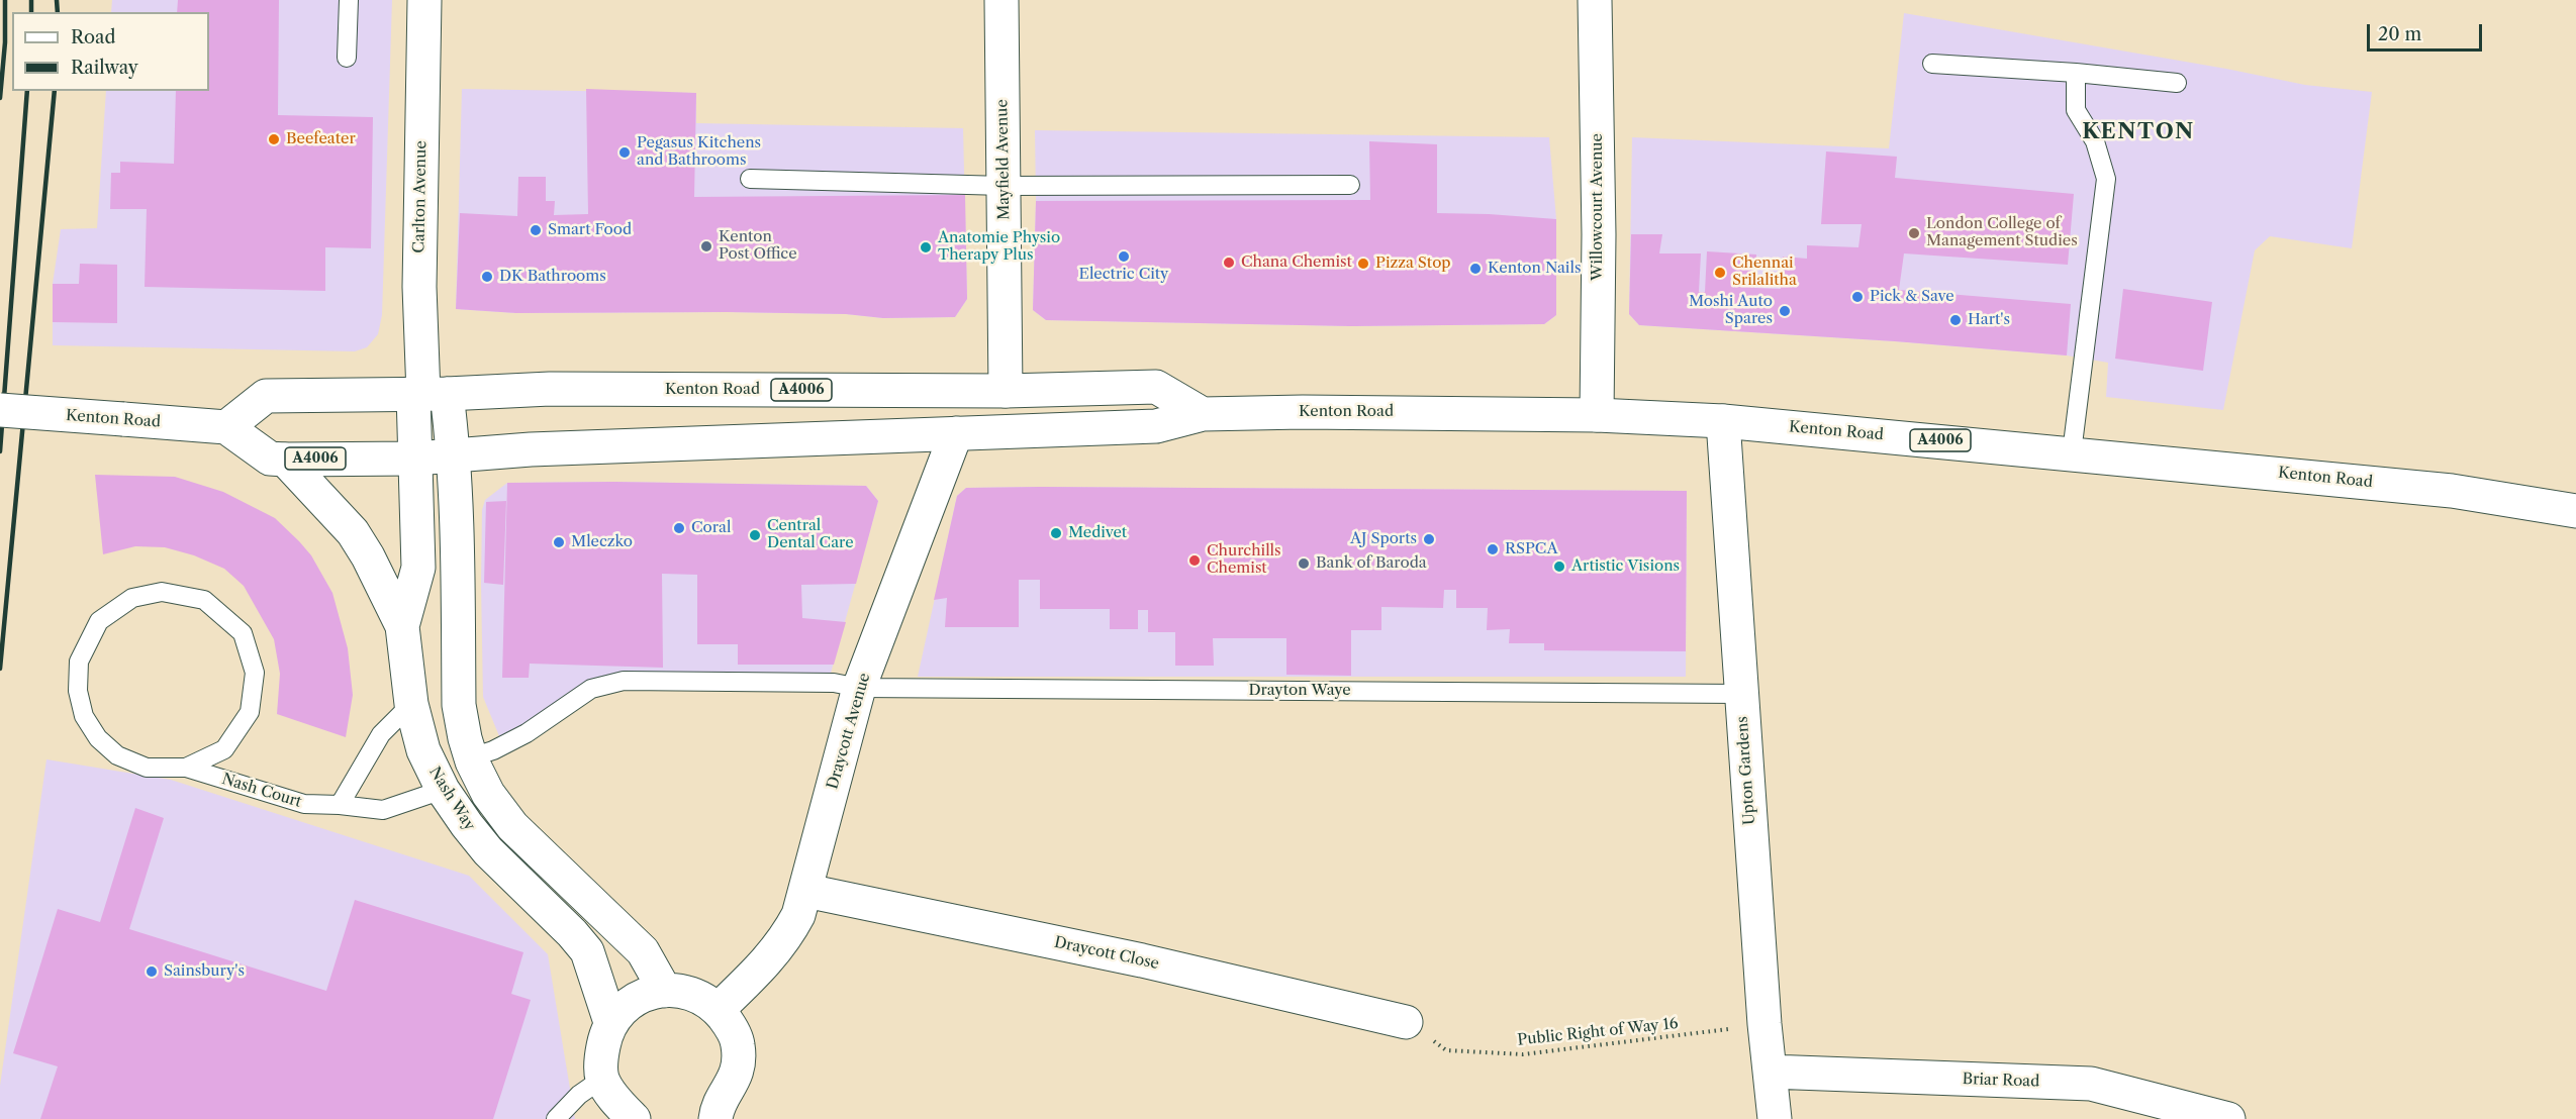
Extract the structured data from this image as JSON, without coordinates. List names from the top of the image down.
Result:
{
  "streets": {
    "street": [
      "Mayfield Avenue",
      "Carlton Avenue",
      "Willowcourt Avenue",
      "Kenton Road",
      "A4006",
      "Draycott Avenue",
      "Upton Gardens",
      "Nash Way",
      "Draycott Close",
      "Briar Road"
    ],
    "lane": ["Drayton Waye", "Nash Court"],
    "path": ["Public Right of Way 16"]
  },
  "crossings": [
    ["Mayfield Avenue", "Kenton Road"],
    ["Carlton Avenue", "Kenton Road"],
    ["Carlton Avenue", "Nash Way"],
    ["Willowcourt Avenue", "Kenton Road"],
    ["Kenton Road", "Draycott Avenue"],
    ["Kenton Road", "Upton Gardens"],
    ["Kenton Road", "Nash Way"],
    ["Drayton Waye", "Draycott Avenue"],
    ["Drayton Waye", "Upton Gardens"],
    ["Draycott Avenue", "Draycott Close"],
    ["Upton Gardens", "Public Right of Way 16"],
    ["Upton Gardens", "Briar Road"],
    ["Nash Court", "Nash Way"],
    ["Draycott Close", "Public Right of Way 16"]
  ],
  "districts": ["KENTON"],
  "places": [
    "Beefeater",
    "Pegasus Kitchens and Bathrooms",
    "Smart Food",
    "London College of Management Studies",
    "Kenton Post Office",
    "Anatomie Physio Therapy Plus",
    "Electric City",
    "Chana Chemist",
    "Pizza Stop",
    "Kenton Nails",
    "Chennai Srilalitha",
    "DK Bathrooms",
    "Pick & Save",
    "Moshi Auto Spares",
    "Hart's",
    "Coral",
    "Medivet",
    "Central Dental Care",
    "AJ Sports",
    "Mleczko",
    "RSPCA",
    "Churchills Chemist",
    "Bank of Baroda",
    "Artistic Visions",
    "Sainsbury's"
  ],
  "legend": ["Road", "Railway"],
  "scale_bar": "20 m"
}
